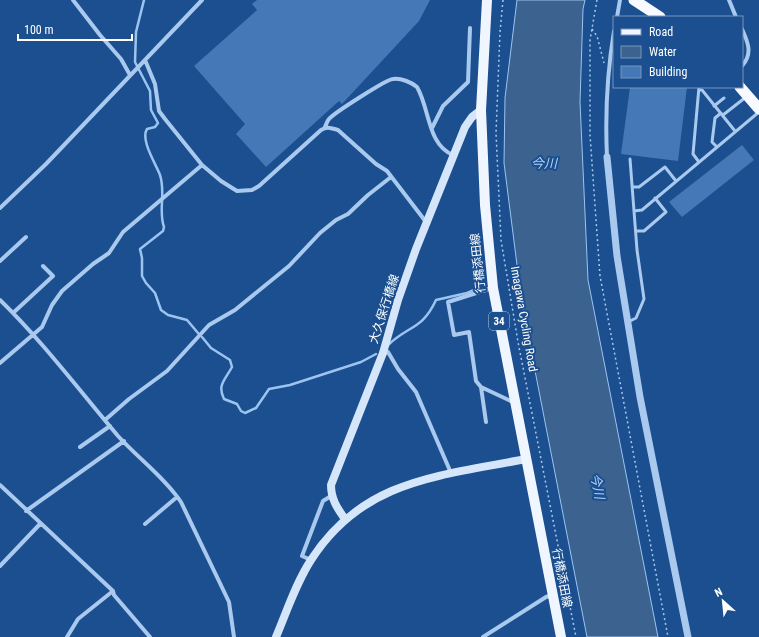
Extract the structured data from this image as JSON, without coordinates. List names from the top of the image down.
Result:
{
  "streets": {
    "main road": ["行橋添田線", "大久保行橋線", "34"],
    "path": ["Imagawa Cycling Road"]
  },
  "crossings": [
    ["行橋添田線", "大久保行橋線"]
  ],
  "water": ["今川"],
  "legend": ["Road", "Water", "Building"],
  "scale_bar": "100 m",
  "north": "top left"
}
